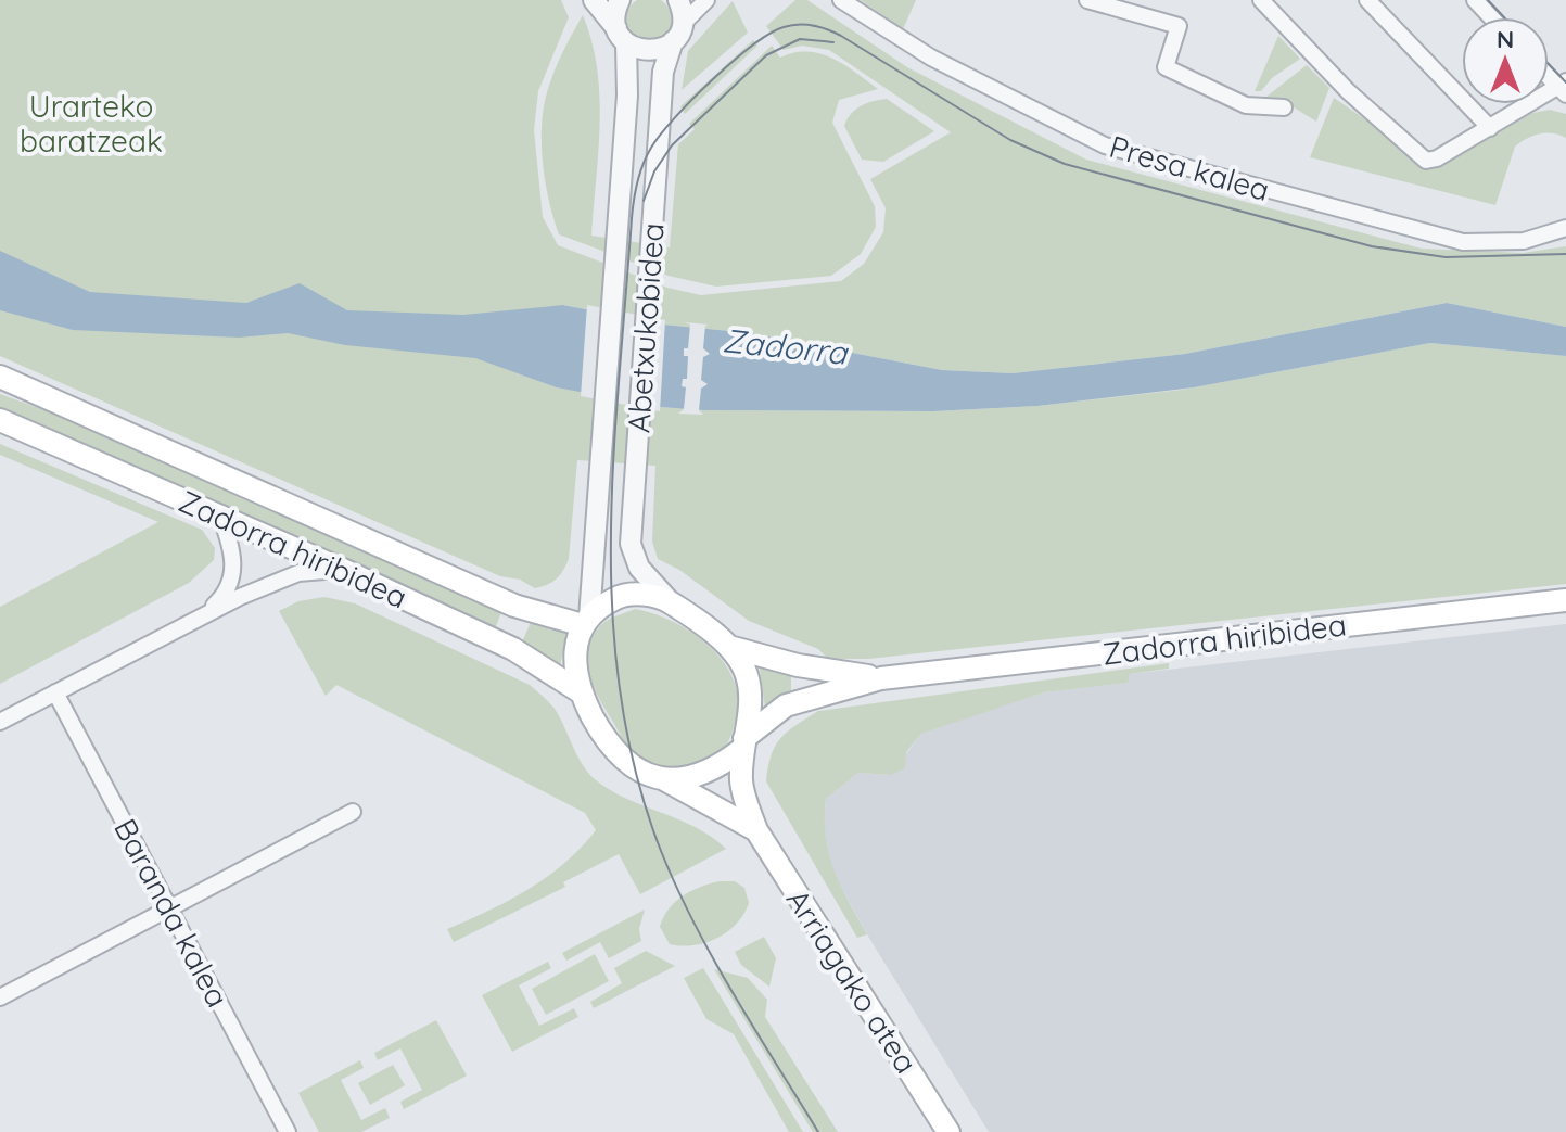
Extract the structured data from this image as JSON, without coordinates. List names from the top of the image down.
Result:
{
  "streets": {
    "main road": ["Zadorra hiribidea", "Arriagako atea"],
    "street": ["Presa kalea", "Abetxukobidea", "Baranda kalea"]
  },
  "crossings": [
    ["Abetxukobidea", "Zadorra hiribidea"],
    ["Abetxukobidea", "Arriagako atea"],
    ["Zadorra hiribidea", "Arriagako atea"]
  ],
  "water": ["Zadorra"],
  "parks": ["Urarteko baratzeak"],
  "north": "top"
}
